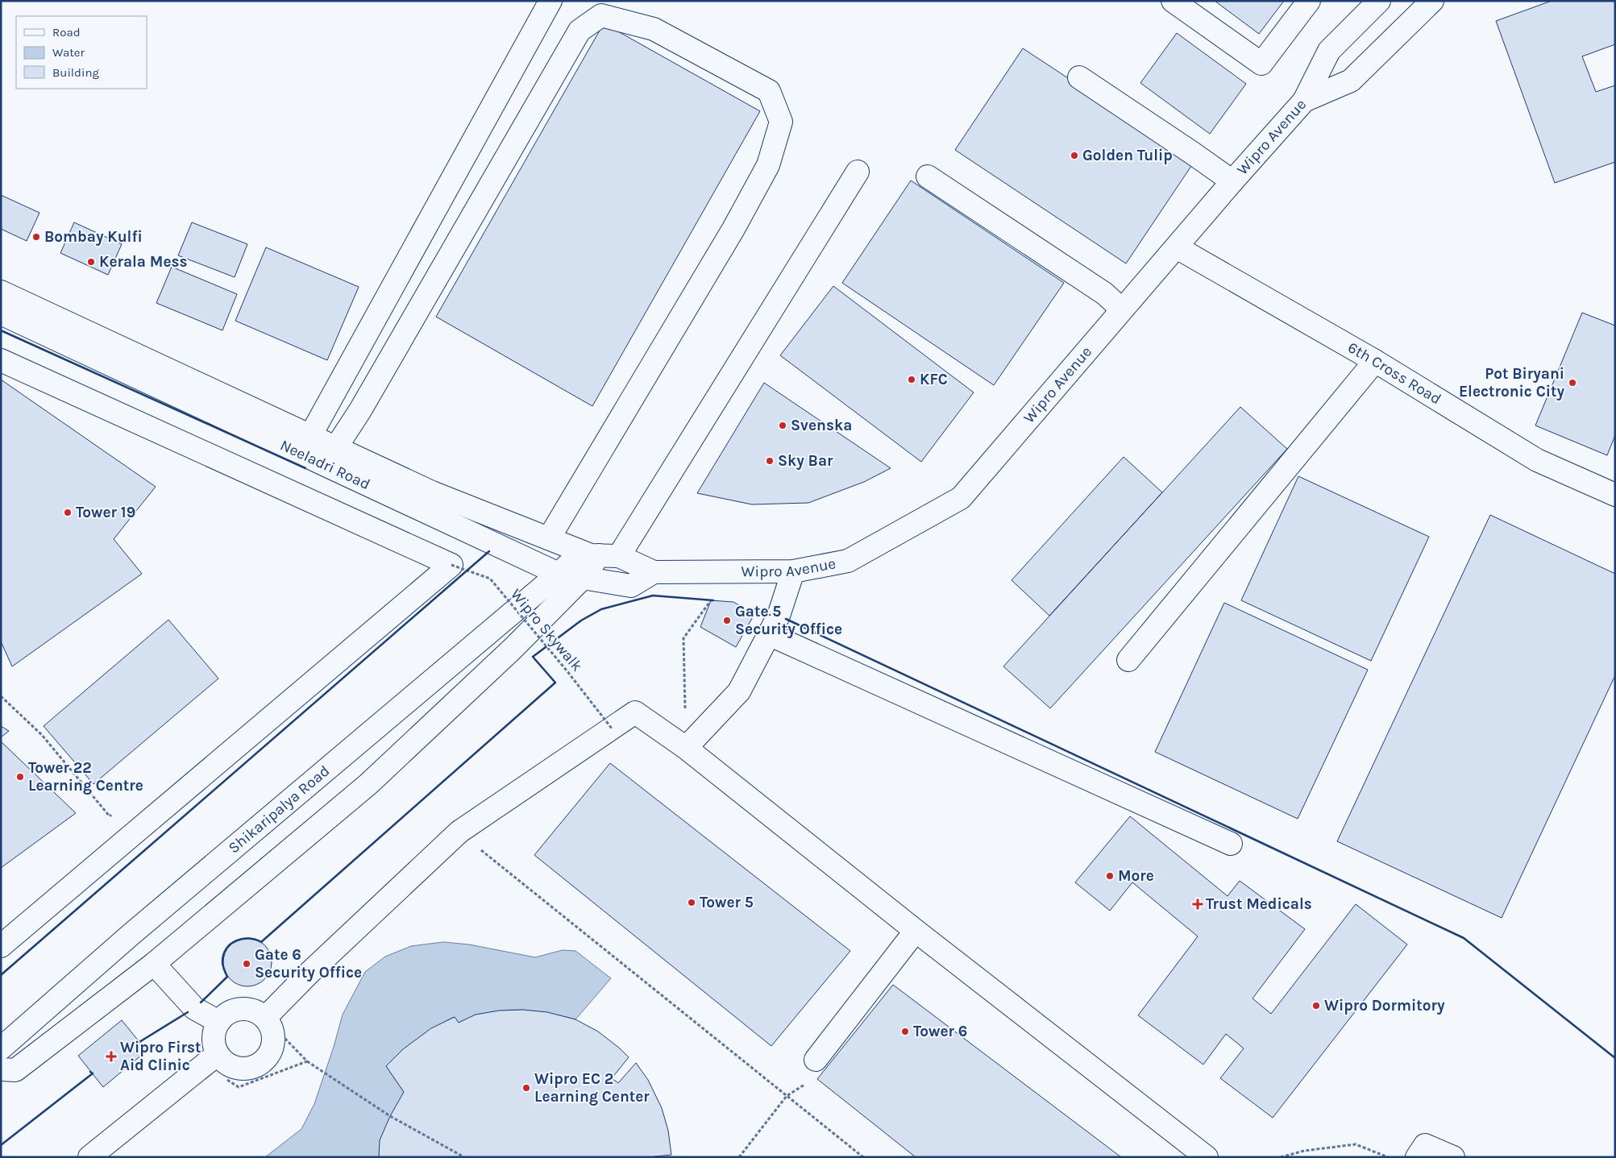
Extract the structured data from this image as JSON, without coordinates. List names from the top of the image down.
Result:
{
  "streets": {
    "main road": [
      "Wipro Avenue",
      "6th Cross Road",
      "Neeladri Road",
      "Shikaripalya Road"
    ],
    "path": ["Wipro Skywalk"]
  },
  "crossings": [
    ["Wipro Avenue", "6th Cross Road"],
    ["Wipro Avenue", "Neeladri Road"],
    ["Wipro Avenue", "Shikaripalya Road"],
    ["Neeladri Road", "Shikaripalya Road"]
  ],
  "places": {
    "other": [
      "Golden Tulip",
      "Bombay Kulfi",
      "Kerala Mess",
      "KFC",
      "Pot Biryani Electronic City",
      "Svenska",
      "Sky Bar",
      "Tower 19",
      "Gate 5 Security Office",
      "Tower 22 Learning Centre",
      "More",
      "Tower 5",
      "Gate 6 Security Office",
      "Wipro Dormitory",
      "Tower 6",
      "Wipro EC 2 Learning Center"
    ],
    "health": ["Trust Medicals", "Wipro First Aid Clinic"]
  },
  "legend": ["Road", "Water", "Building"]
}
